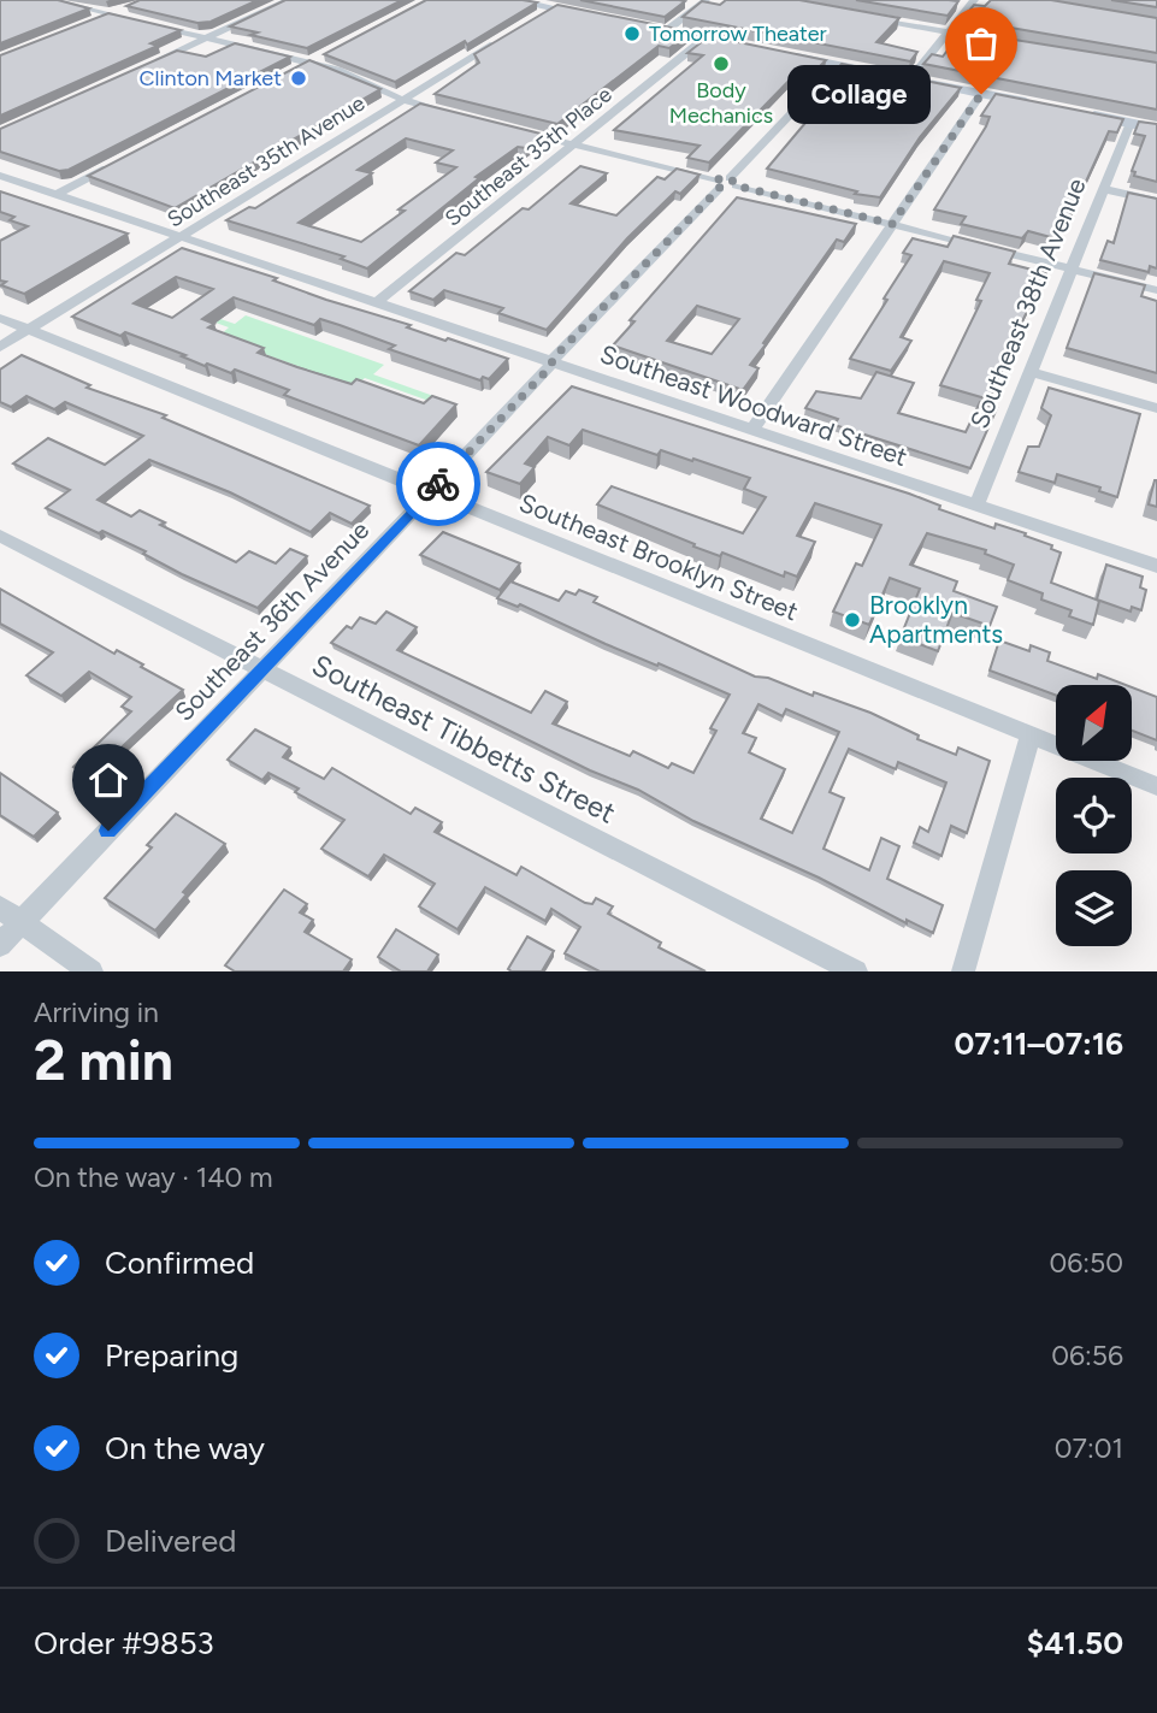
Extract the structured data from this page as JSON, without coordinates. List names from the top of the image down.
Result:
{
  "streets": {
    "street": [
      "Southeast 35th Place",
      "Southeast 35th Avenue",
      "Southeast 38th Avenue",
      "Southeast Woodward Street",
      "Southeast Brooklyn Street",
      "Southeast 36th Avenue",
      "Southeast Tibbetts Street"
    ]
  },
  "crossings": [
    ["Southeast 35th Place", "Southeast Woodward Street"],
    ["Southeast 35th Avenue", "Southeast Woodward Street"],
    ["Southeast 35th Avenue", "Southeast Brooklyn Street"],
    ["Southeast 38th Avenue", "Southeast Woodward Street"],
    ["Southeast Woodward Street", "Southeast 36th Avenue"],
    ["Southeast Brooklyn Street", "Southeast 36th Avenue"],
    ["Southeast 36th Avenue", "Southeast Tibbetts Street"]
  ],
  "places": [
    "Tomorrow Theater",
    "Body Mechanics",
    "Clinton Market",
    "Collage",
    "Brooklyn Apartments"
  ],
  "north": "top right",
  "page": {
    "bubble": "Collage",
    "heading": ["2 min", "Arriving in", "07:11–07:16"],
    "panel": ["Order #9853", "$41.50"],
    "bar": "On the way · 140 m",
    "list": [
      ["Confirmed", "06:50"],
      ["Preparing", "06:56"],
      ["On the way", "07:01"],
      "Delivered"
    ]
  }
}
